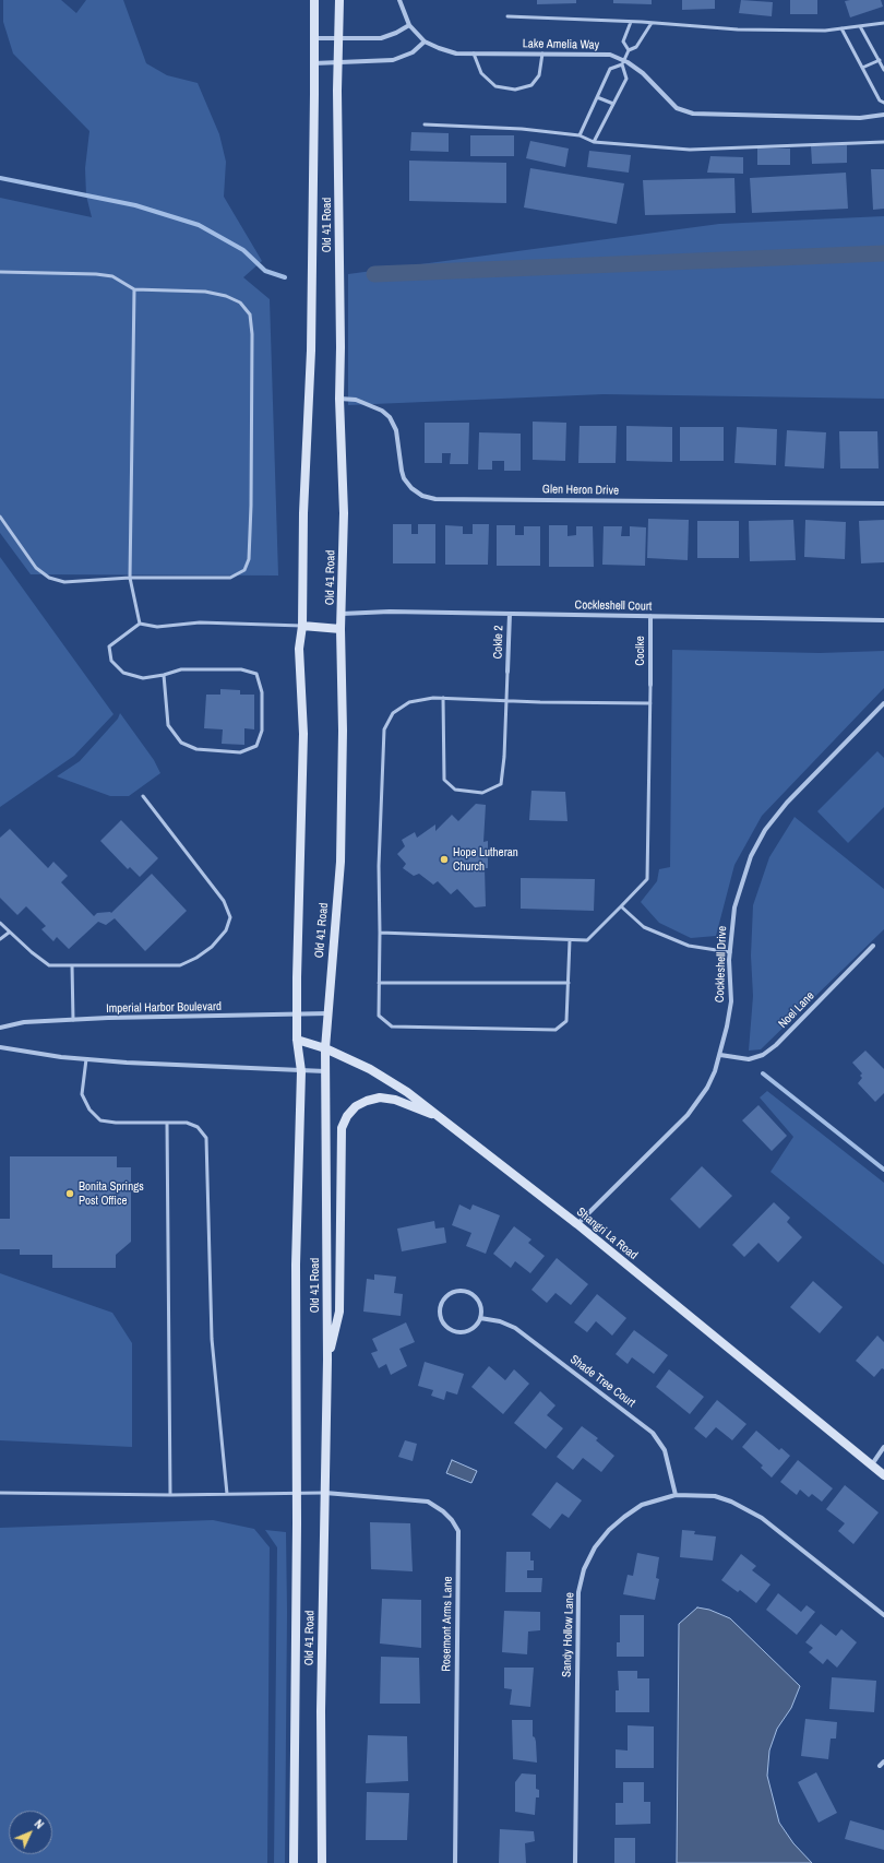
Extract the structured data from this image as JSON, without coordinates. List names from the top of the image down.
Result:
{
  "streets": {
    "street": [
      "Lake Amelia Way",
      "Old 41 Road",
      "Glen Heron Drive",
      "Cockleshell Court",
      "Cokle 2",
      "Coclke",
      "Cockleshell Drive",
      "Imperial Harbor Boulevard",
      "Noel Lane",
      "Shangri La Road",
      "Shade Tree Court",
      "Rosemont Arms Lane",
      "Sandy Hollow Lane"
    ]
  },
  "crossings": [
    ["Old 41 Road", "Glen Heron Drive"],
    ["Old 41 Road", "Cockleshell Court"],
    ["Old 41 Road", "Imperial Harbor Boulevard"],
    ["Old 41 Road", "Shangri La Road"],
    ["Old 41 Road", "Rosemont Arms Lane"],
    ["Cockleshell Court", "Cokle 2"],
    ["Cockleshell Court", "Coclke"],
    ["Cockleshell Drive", "Noel Lane"],
    ["Cockleshell Drive", "Shangri La Road"],
    ["Shade Tree Court", "Sandy Hollow Lane"]
  ],
  "places": ["Hope Lutheran Church", "Bonita Springs Post Office"],
  "north": "top right"
}
